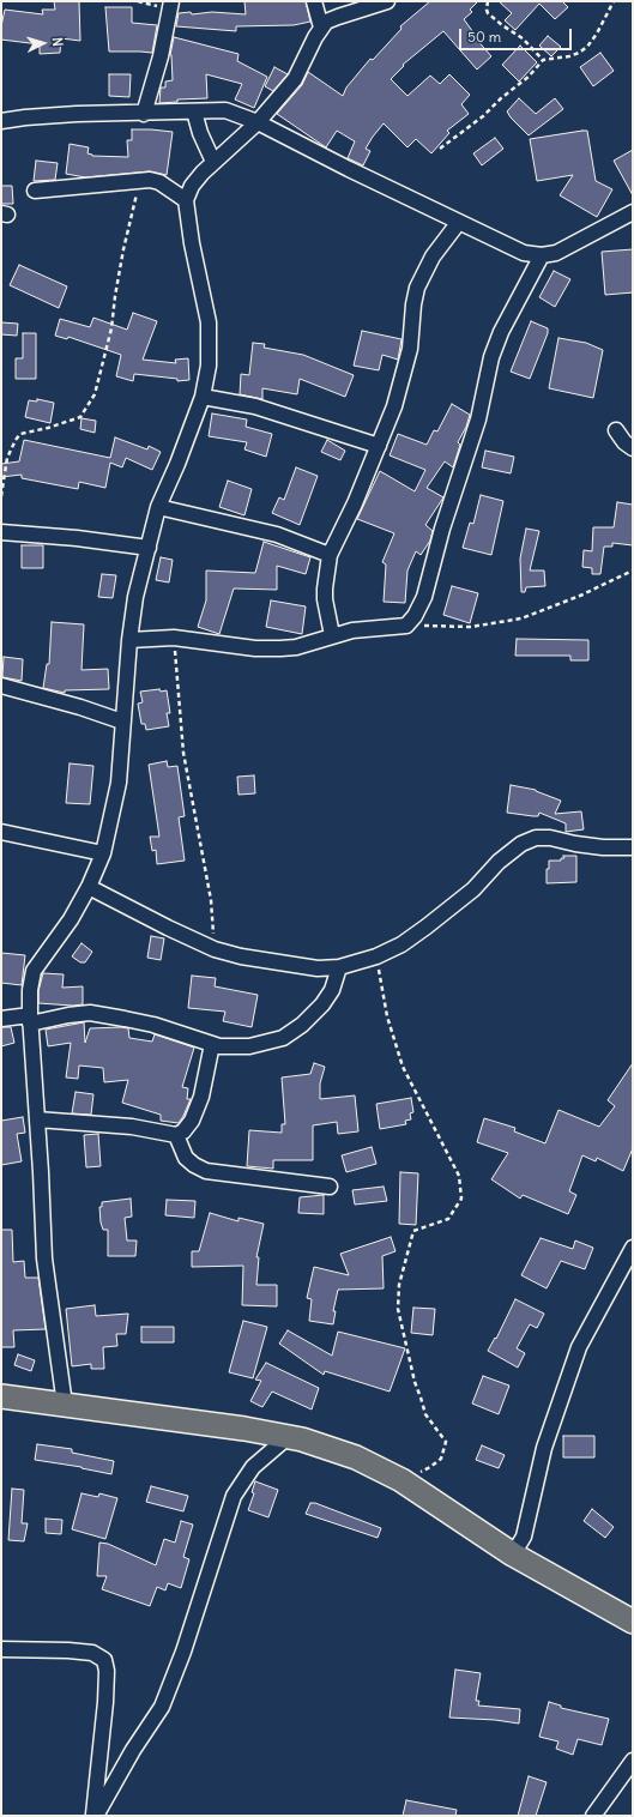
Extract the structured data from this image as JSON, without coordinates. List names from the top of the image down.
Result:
{
  "scale_bar": "50 m",
  "north": "right"
}
